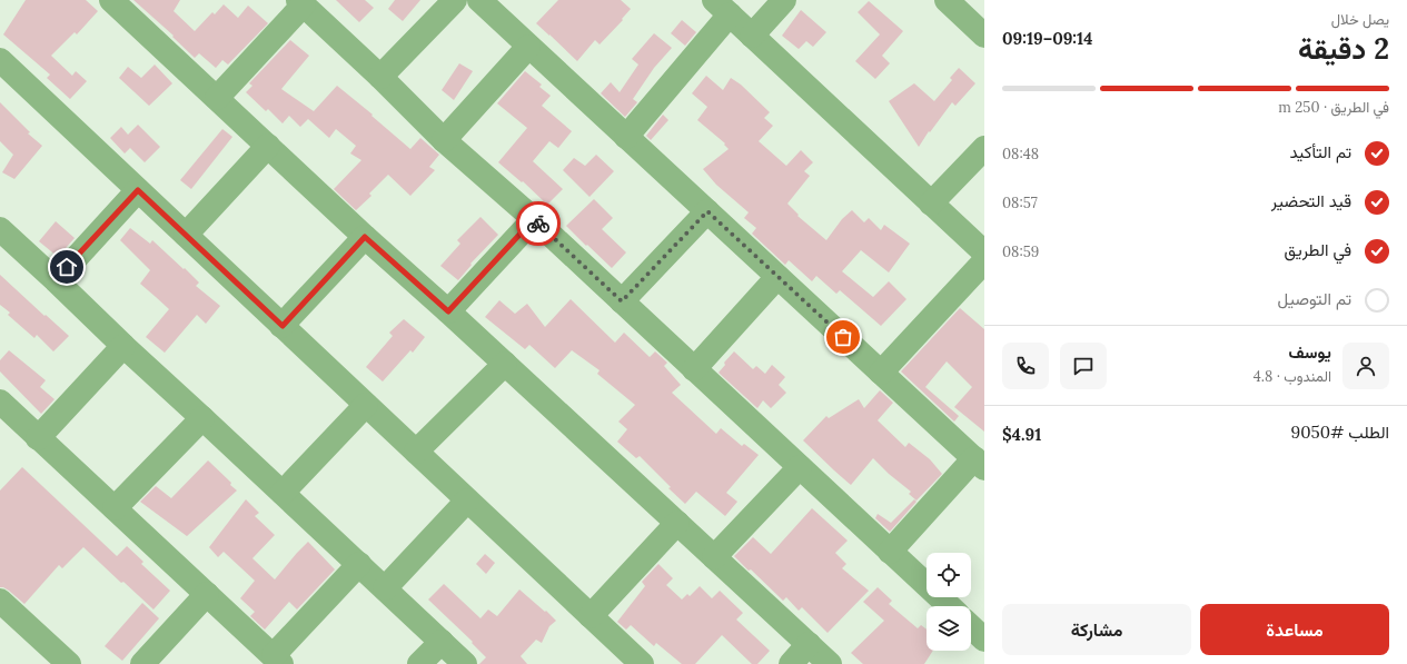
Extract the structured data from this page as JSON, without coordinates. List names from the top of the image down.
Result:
{
  "page": {
    "heading": ["2 دقيقة", "يصل خلال", "09:14–09:19"],
    "panel": [
      "يوسف",
      "المندوب · 4.8",
      "الطلب #9050",
      "$4.91"
    ],
    "bar": "في الطريق · 250 m",
    "list": [
      ["تم التأكيد", "08:48"],
      ["قيد التحضير", "08:57"],
      ["في الطريق", "08:59"],
      "تم التوصيل"
    ],
    "buttons": ["مساعدة", "مشاركة"]
  }
}
